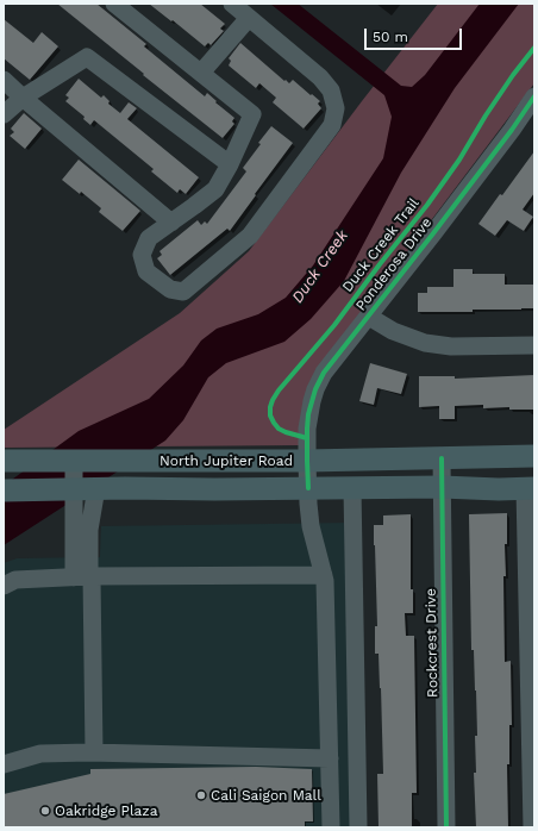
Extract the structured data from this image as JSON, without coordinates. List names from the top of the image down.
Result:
{
  "streets": {
    "main road": ["North Jupiter Road"],
    "street": ["Ponderosa Drive", "Rockcrest Drive"],
    "cycle path": ["Duck Creek Trail"]
  },
  "crossings": [
    ["Ponderosa Drive", "North Jupiter Road"],
    ["North Jupiter Road", "Rockcrest Drive"]
  ],
  "water": ["Duck Creek"],
  "places": ["Cali Saigon Mall", "Oakridge Plaza"],
  "scale_bar": "50 m"
}
